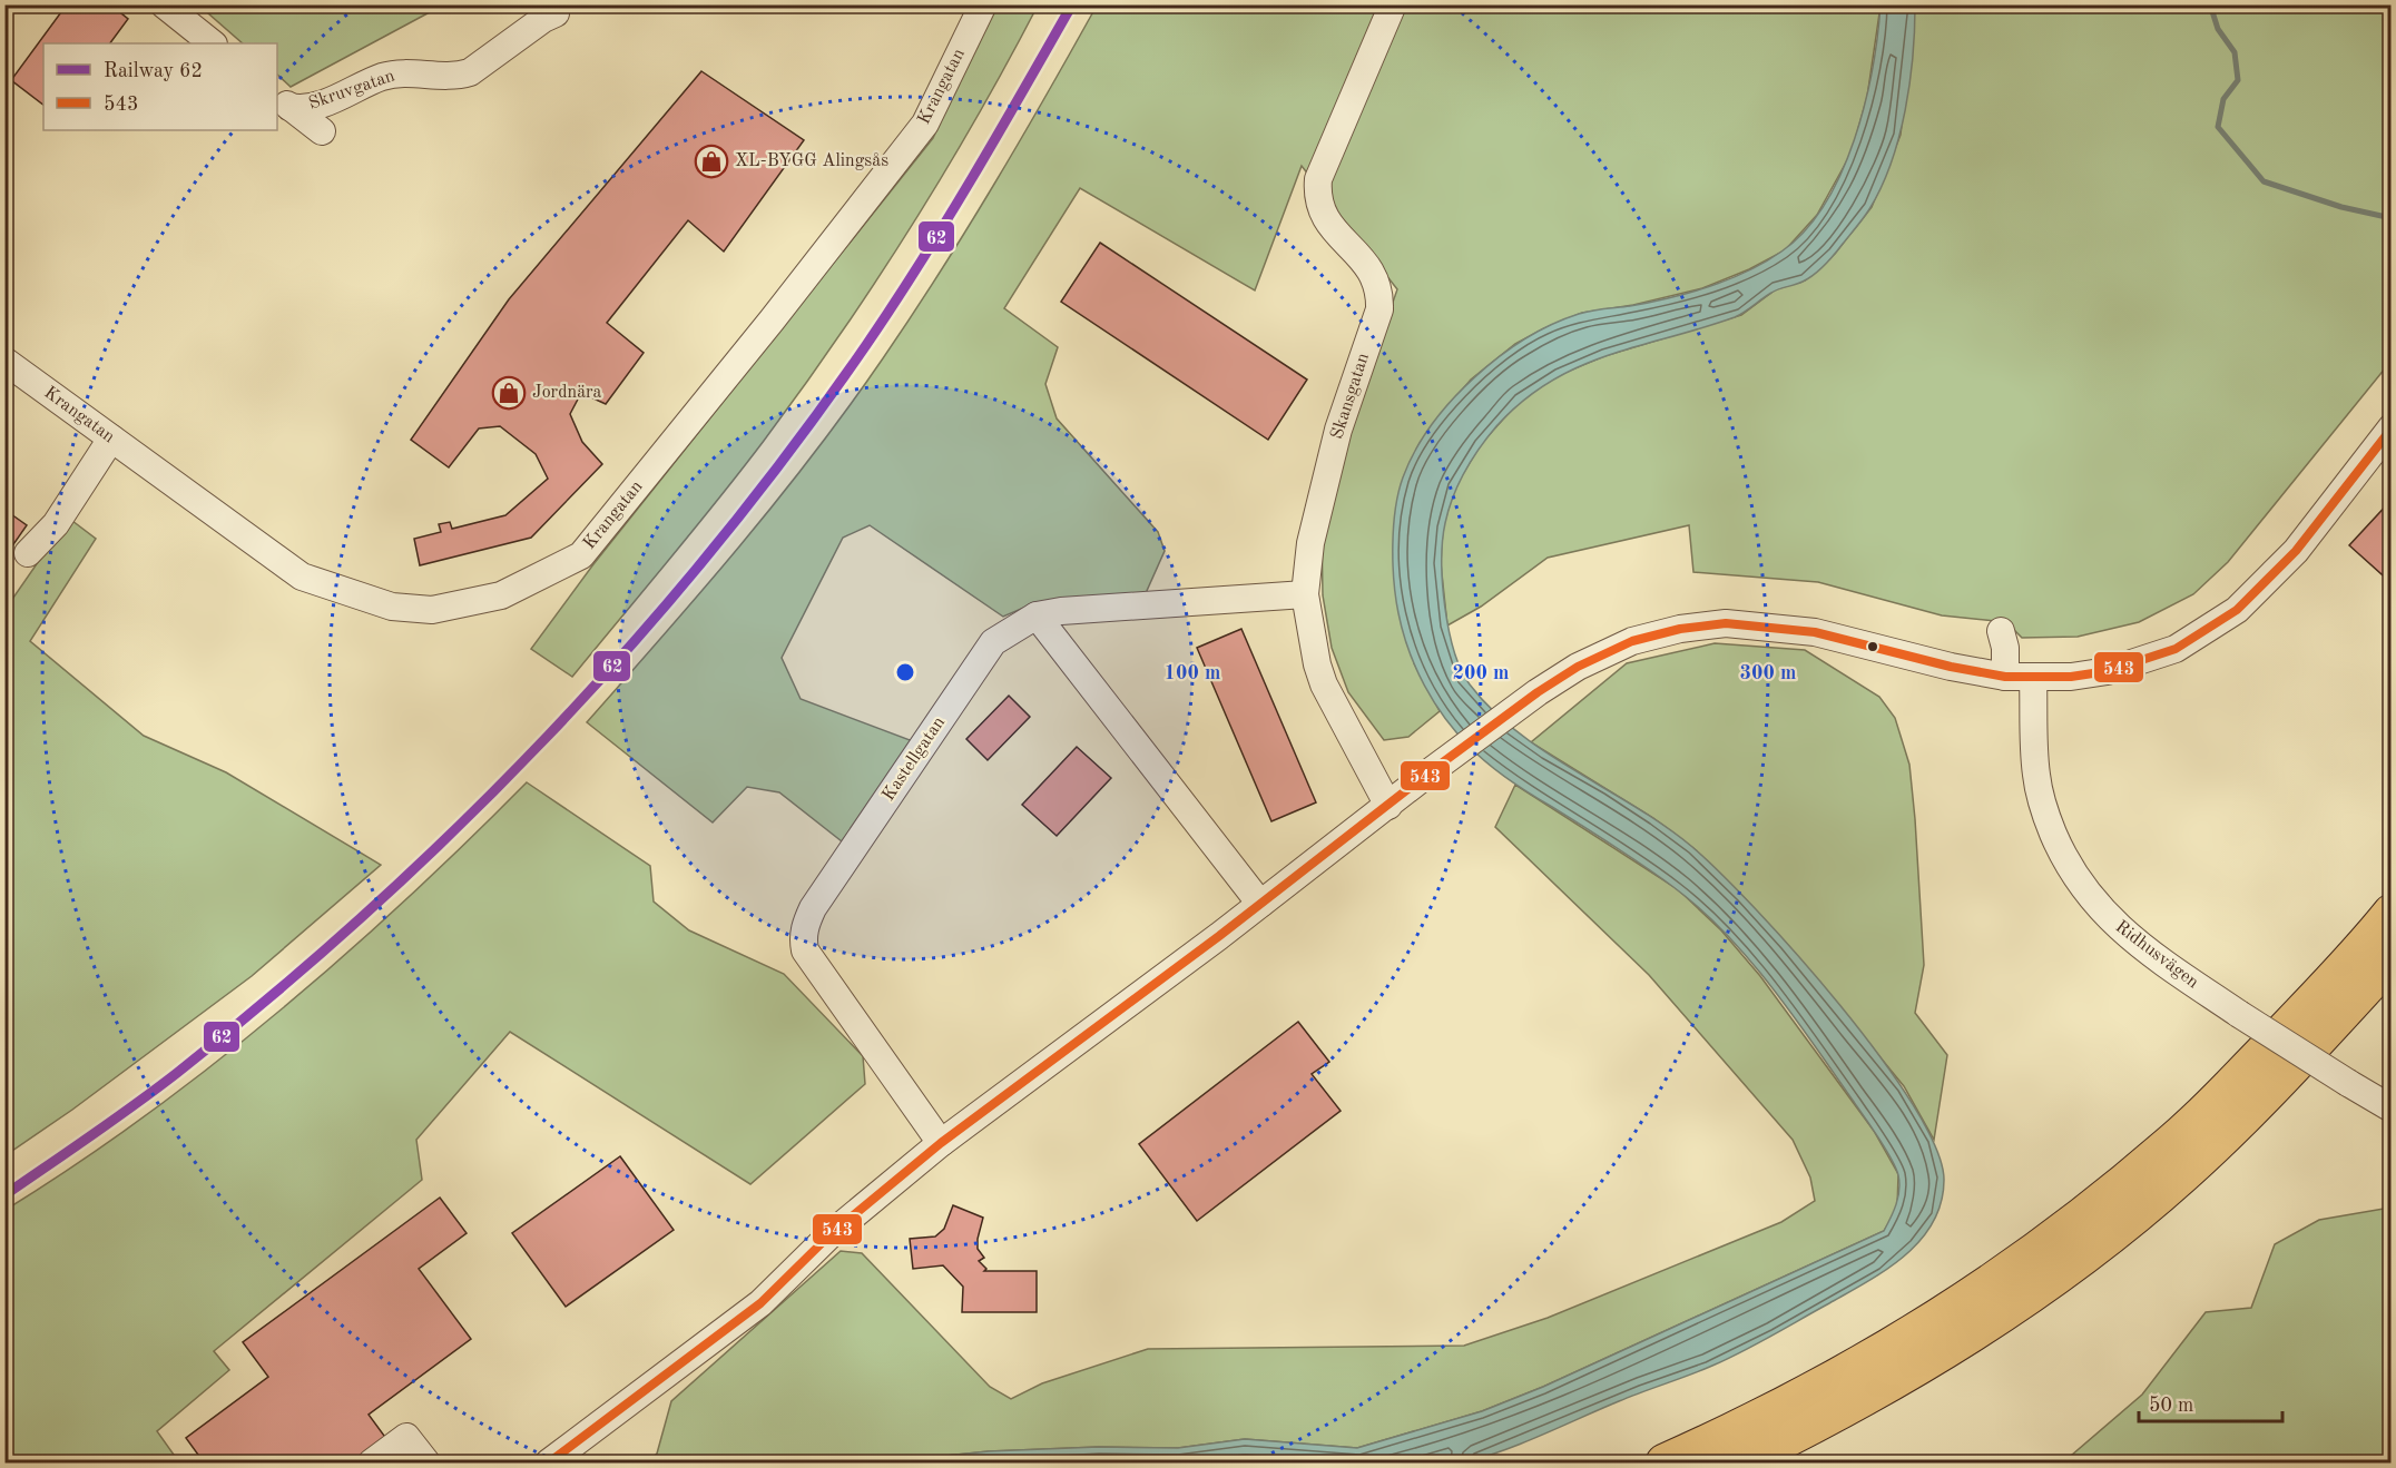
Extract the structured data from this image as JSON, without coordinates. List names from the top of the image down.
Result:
{
  "streets": {
    "street": [
      "Krangatan",
      "Skruvgatan",
      "Skansgatan",
      "Kastellgatan",
      "Ridhusvägen"
    ]
  },
  "crossings": [
    ["Skansgatan", "Kastellgatan"]
  ],
  "places": {
    "shop": ["XL-BYGG Alingsås", "Jordnära"]
  },
  "lines": ["rail line 62", "transit line 543"],
  "legend": ["Railway 62", "543"],
  "scale_bar": "50 m",
  "rings": ["100 m", "200 m", "300 m"]
}
